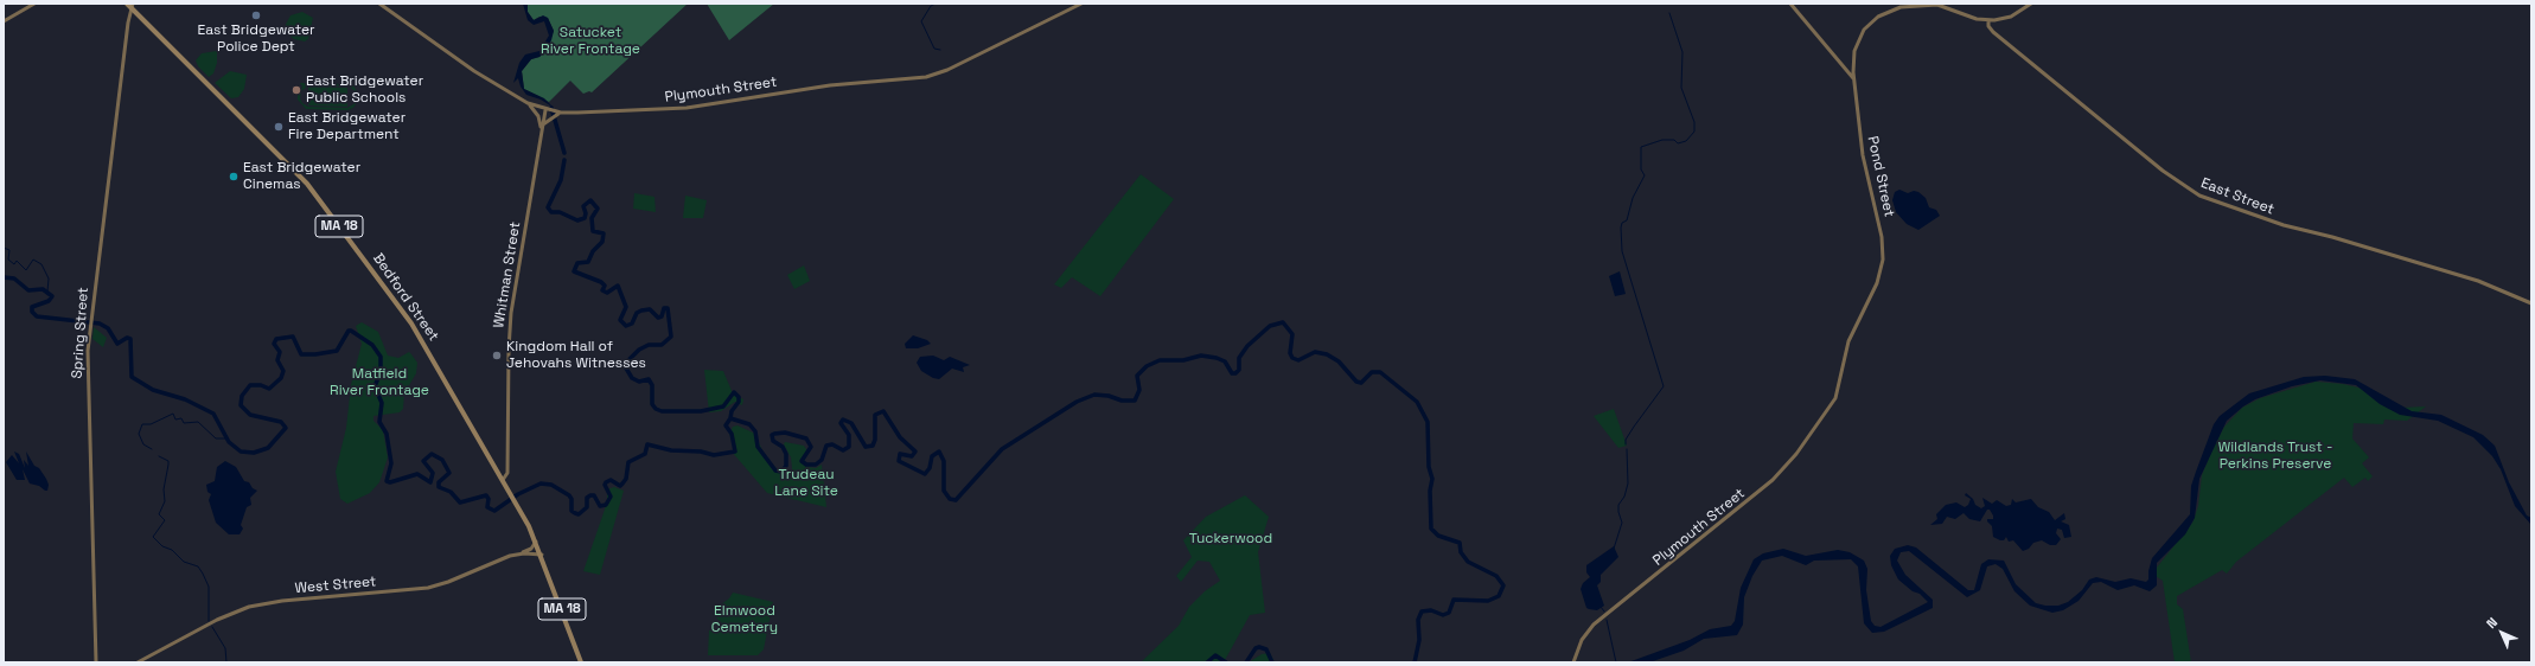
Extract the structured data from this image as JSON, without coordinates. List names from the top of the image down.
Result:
{
  "streets": {
    "main road": [
      "Plymouth Street",
      "Pond Street",
      "East Street",
      "MA 18",
      "Whitman Street",
      "Bedford Street",
      "Spring Street",
      "West Street"
    ]
  },
  "crossings": [
    ["Plymouth Street", "Pond Street"],
    ["Plymouth Street", "Whitman Street"],
    ["Pond Street", "East Street"],
    ["Whitman Street", "Bedford Street"],
    ["Bedford Street", "Spring Street"],
    ["Bedford Street", "West Street"]
  ],
  "parks": [
    "Satucket River Frontage",
    "Matfield River Frontage",
    "Wildlands Trust - Perkins Preserve",
    "Trudeau Lane Site",
    "Tuckerwood",
    "Elmwood Cemetery"
  ],
  "places": [
    "East Bridgewater Police Dept",
    "East Bridgewater Public Schools",
    "East Bridgewater Fire Department",
    "East Bridgewater Cinemas",
    "Kingdom Hall of Jehovahs Witnesses"
  ],
  "north": "top left"
}
